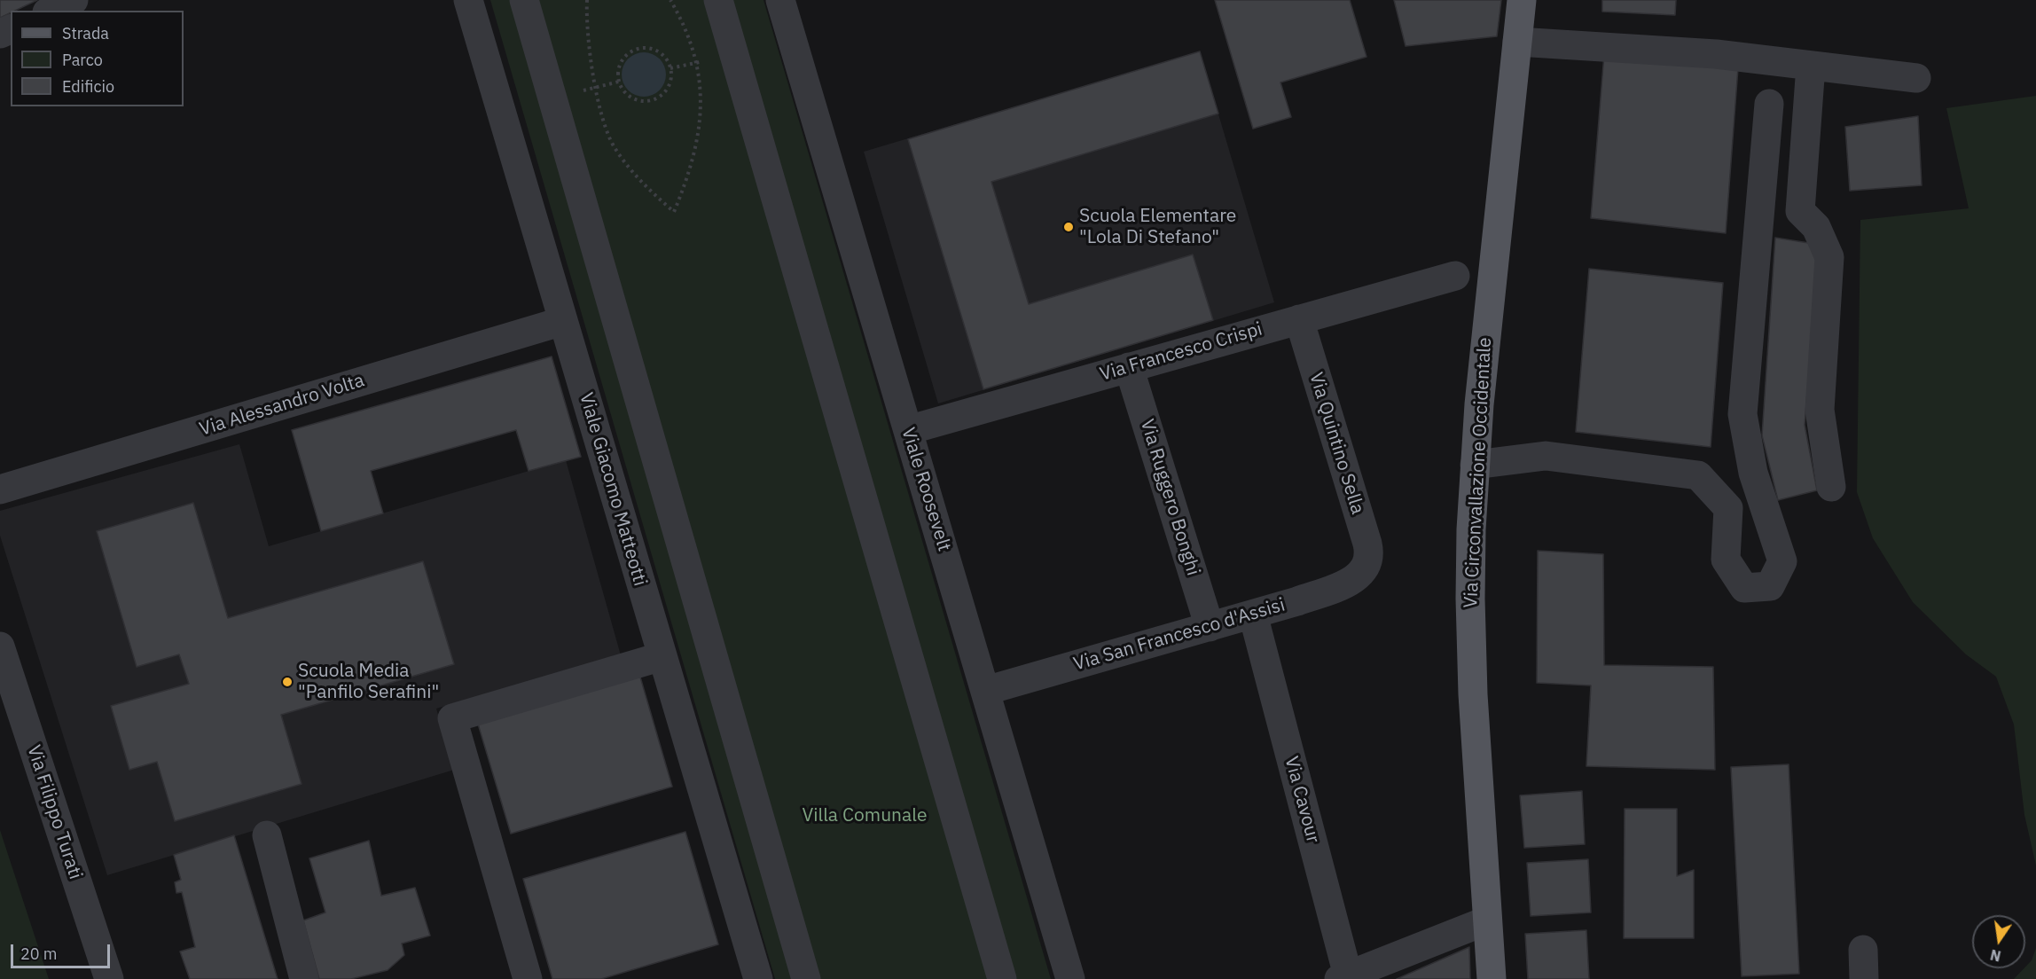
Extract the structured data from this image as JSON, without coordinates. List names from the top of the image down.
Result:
{
  "streets": {
    "main road": ["Via Circonvallazione Occidentale"],
    "street": [
      "Via Francesco Crispi",
      "Via Alessandro Volta",
      "Via Quintino Sella",
      "Viale Giacomo Matteotti",
      "Viale Roosevelt",
      "Via Ruggero Bonghi",
      "Via San Francesco d'Assisi",
      "Via Cavour",
      "Via Filippo Turati"
    ]
  },
  "crossings": [
    ["Via Francesco Crispi", "Via Quintino Sella"],
    ["Via Francesco Crispi", "Viale Roosevelt"],
    ["Via Francesco Crispi", "Via Ruggero Bonghi"],
    ["Via Alessandro Volta", "Viale Giacomo Matteotti"],
    ["Via Quintino Sella", "Via San Francesco d'Assisi"],
    ["Viale Roosevelt", "Via San Francesco d'Assisi"],
    ["Via Ruggero Bonghi", "Via San Francesco d'Assisi"],
    ["Via San Francesco d'Assisi", "Via Cavour"]
  ],
  "parks": ["Villa Comunale"],
  "places": ["Scuola Elementare \"Lola Di Stefano\"", "Scuola Media \"Panfilo Serafini\""],
  "legend": ["Strada", "Parco", "Edificio"],
  "scale_bar": "20 m",
  "north": "bottom"
}
